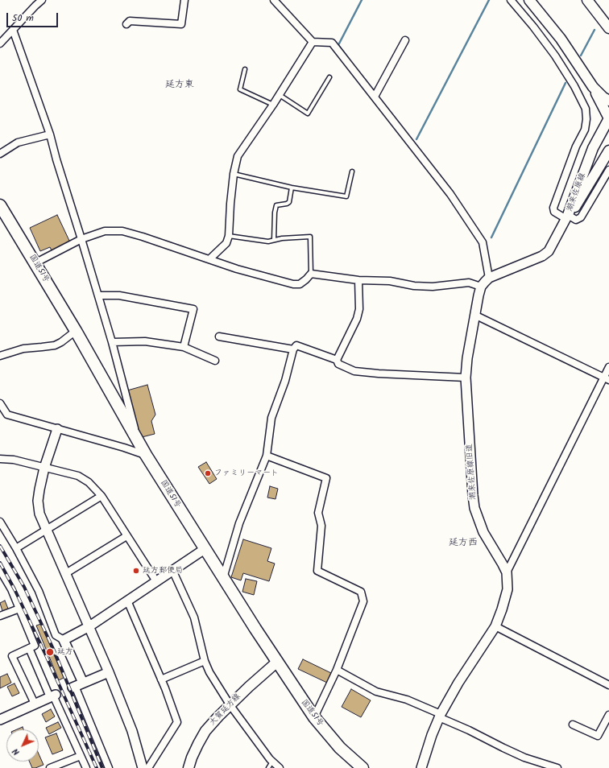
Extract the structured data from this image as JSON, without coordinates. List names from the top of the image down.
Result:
{
  "streets": {
    "highway": ["国道51号"],
    "main road": ["潮来佐原線", "大賀延方線"],
    "street": ["潮来佐原線旧道"]
  },
  "crossings": [
    ["国道51号", "大賀延方線"]
  ],
  "districts": ["延方東", "延方西"],
  "places": ["ファミリーマート", "延方郵便局", "延方"],
  "scale_bar": "50 m",
  "north": "bottom left"
}
